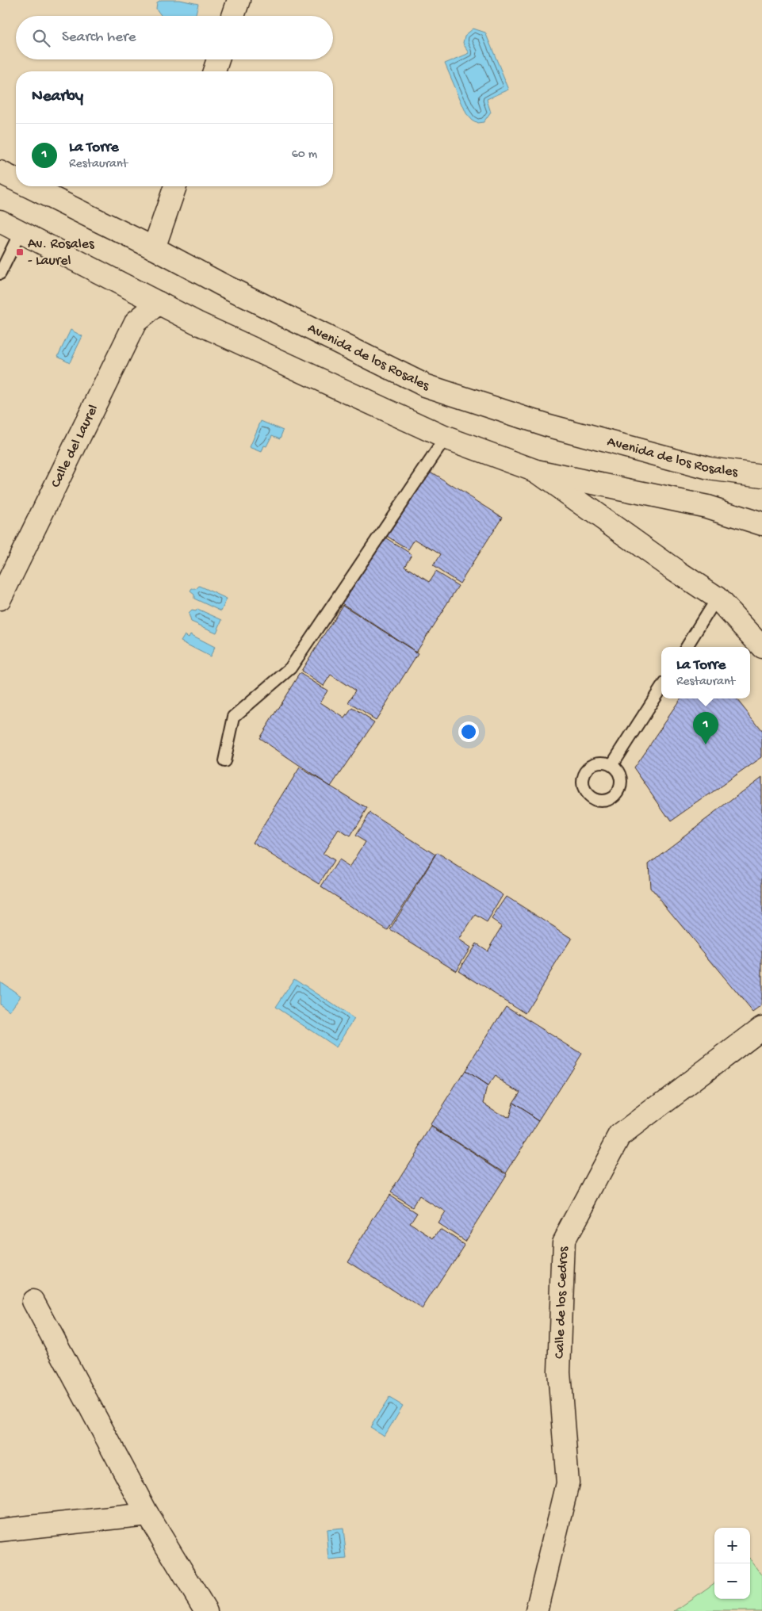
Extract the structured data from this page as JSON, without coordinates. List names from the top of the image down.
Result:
{
  "streets": {
    "street": ["Avenida de los Rosales", "Calle del Laurel", "Calle de los Cedros"]
  },
  "places": {
    "transit": ["Av. Rosales - Laurel"]
  },
  "page": {
    "search": "Search here",
    "heading": "Nearby",
    "list": [
      {
        "mark": "1",
        "name": "La Torre",
        "note": "Restaurant",
        "value": "60 m"
      }
    ],
    "popup": ["La Torre", "Restaurant"],
    "pins": "1",
    "map_buttons": ["+", "−"]
  }
}
